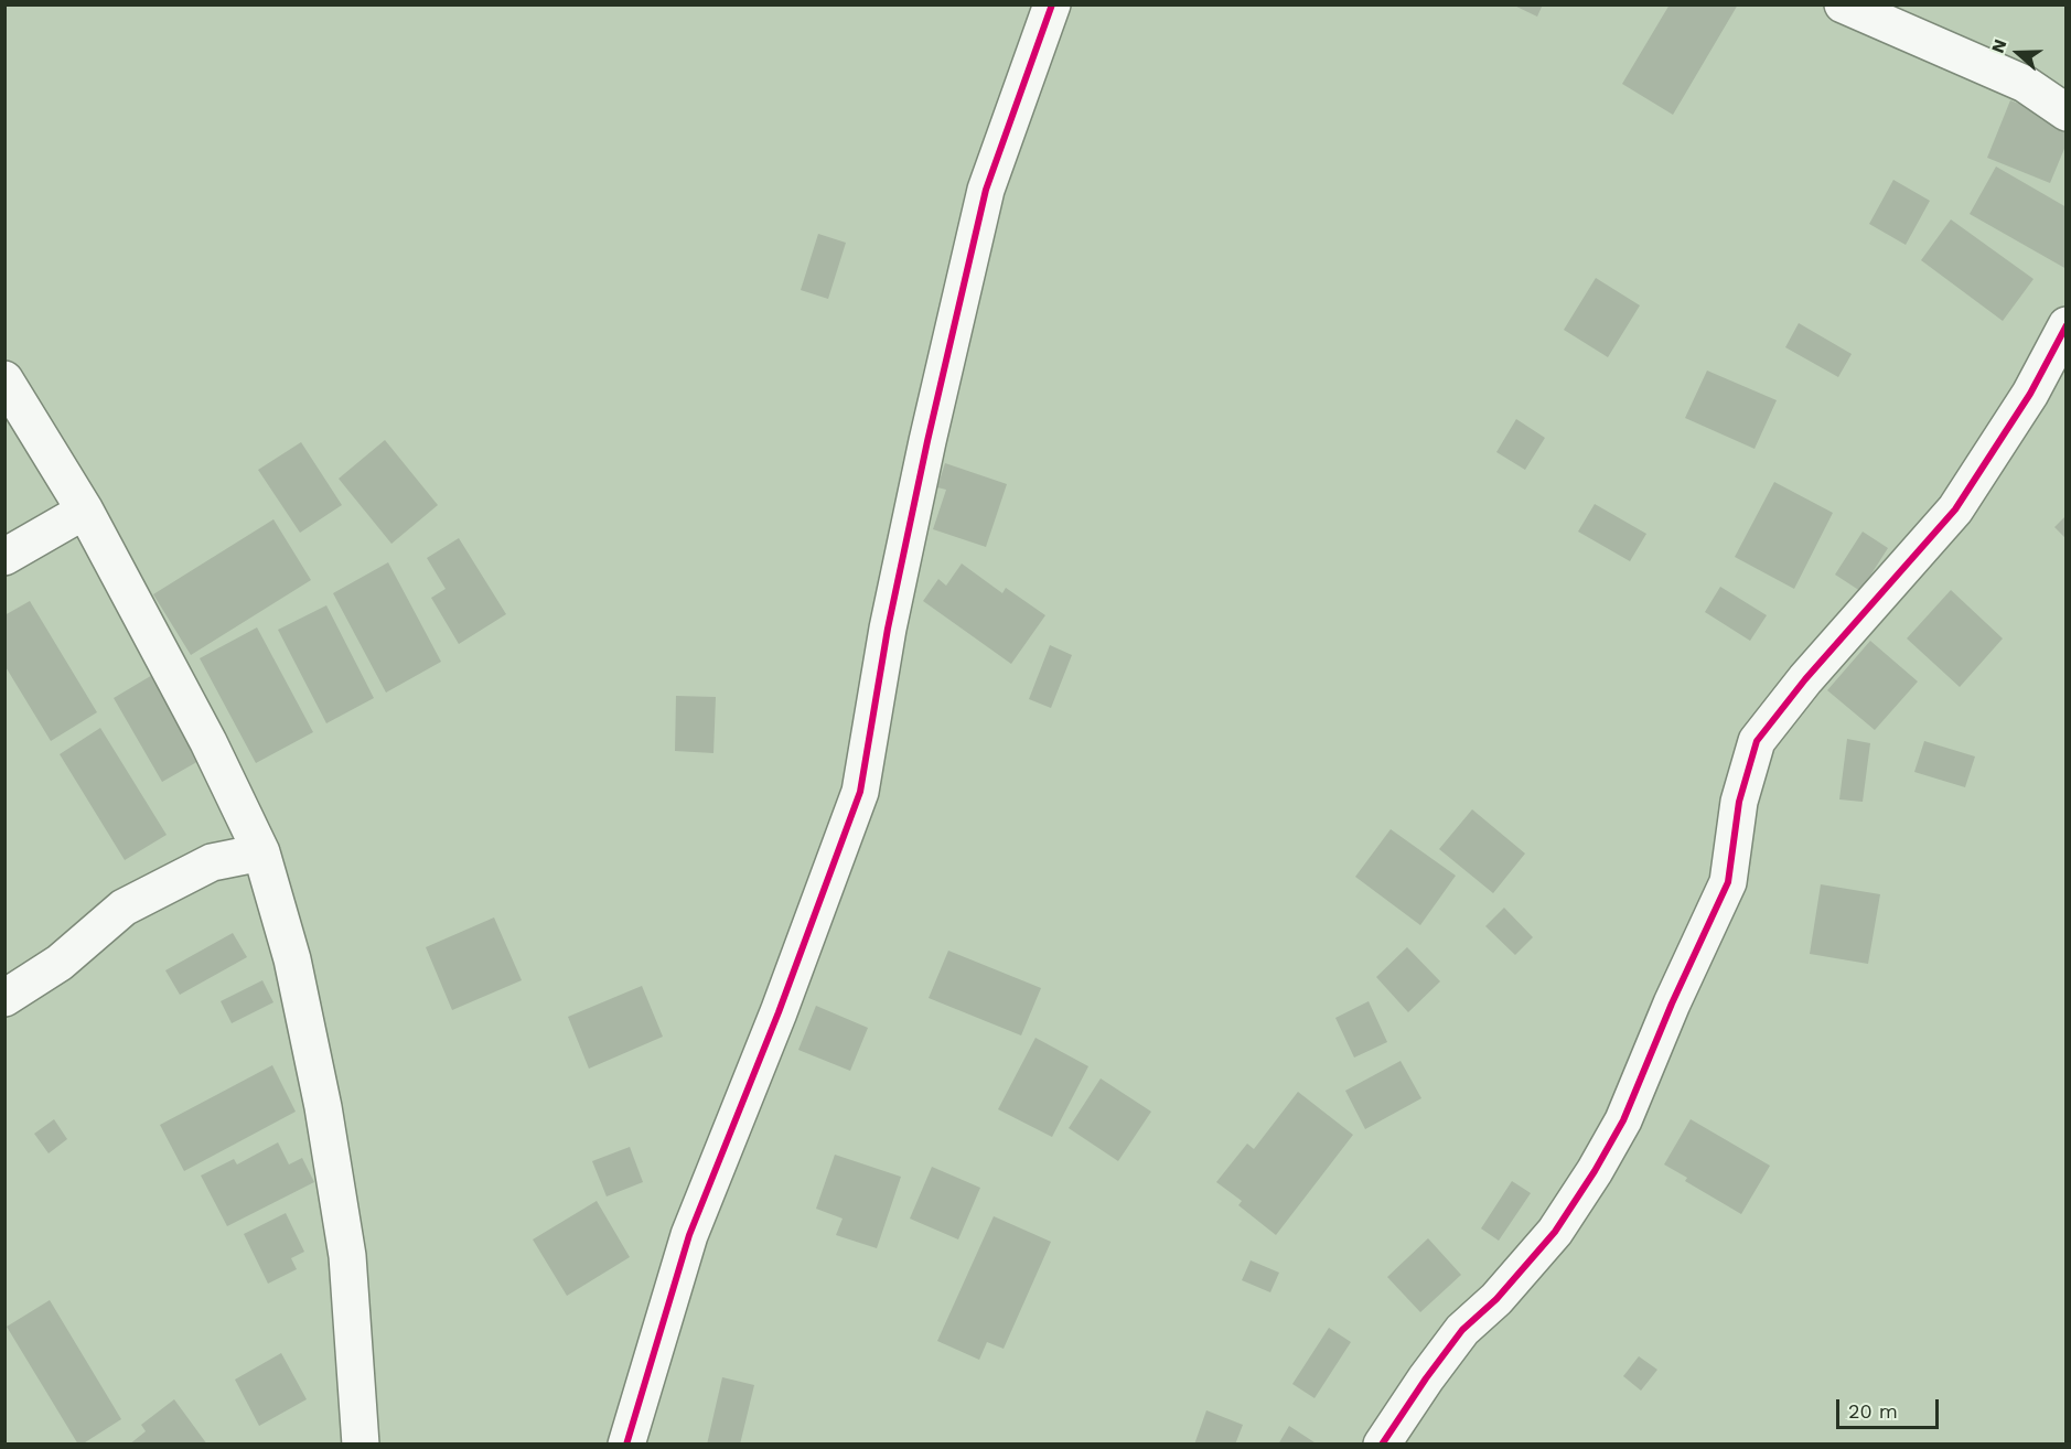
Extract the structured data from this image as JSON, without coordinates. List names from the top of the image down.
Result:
{
  "scale_bar": "20 m",
  "north": "left"
}
